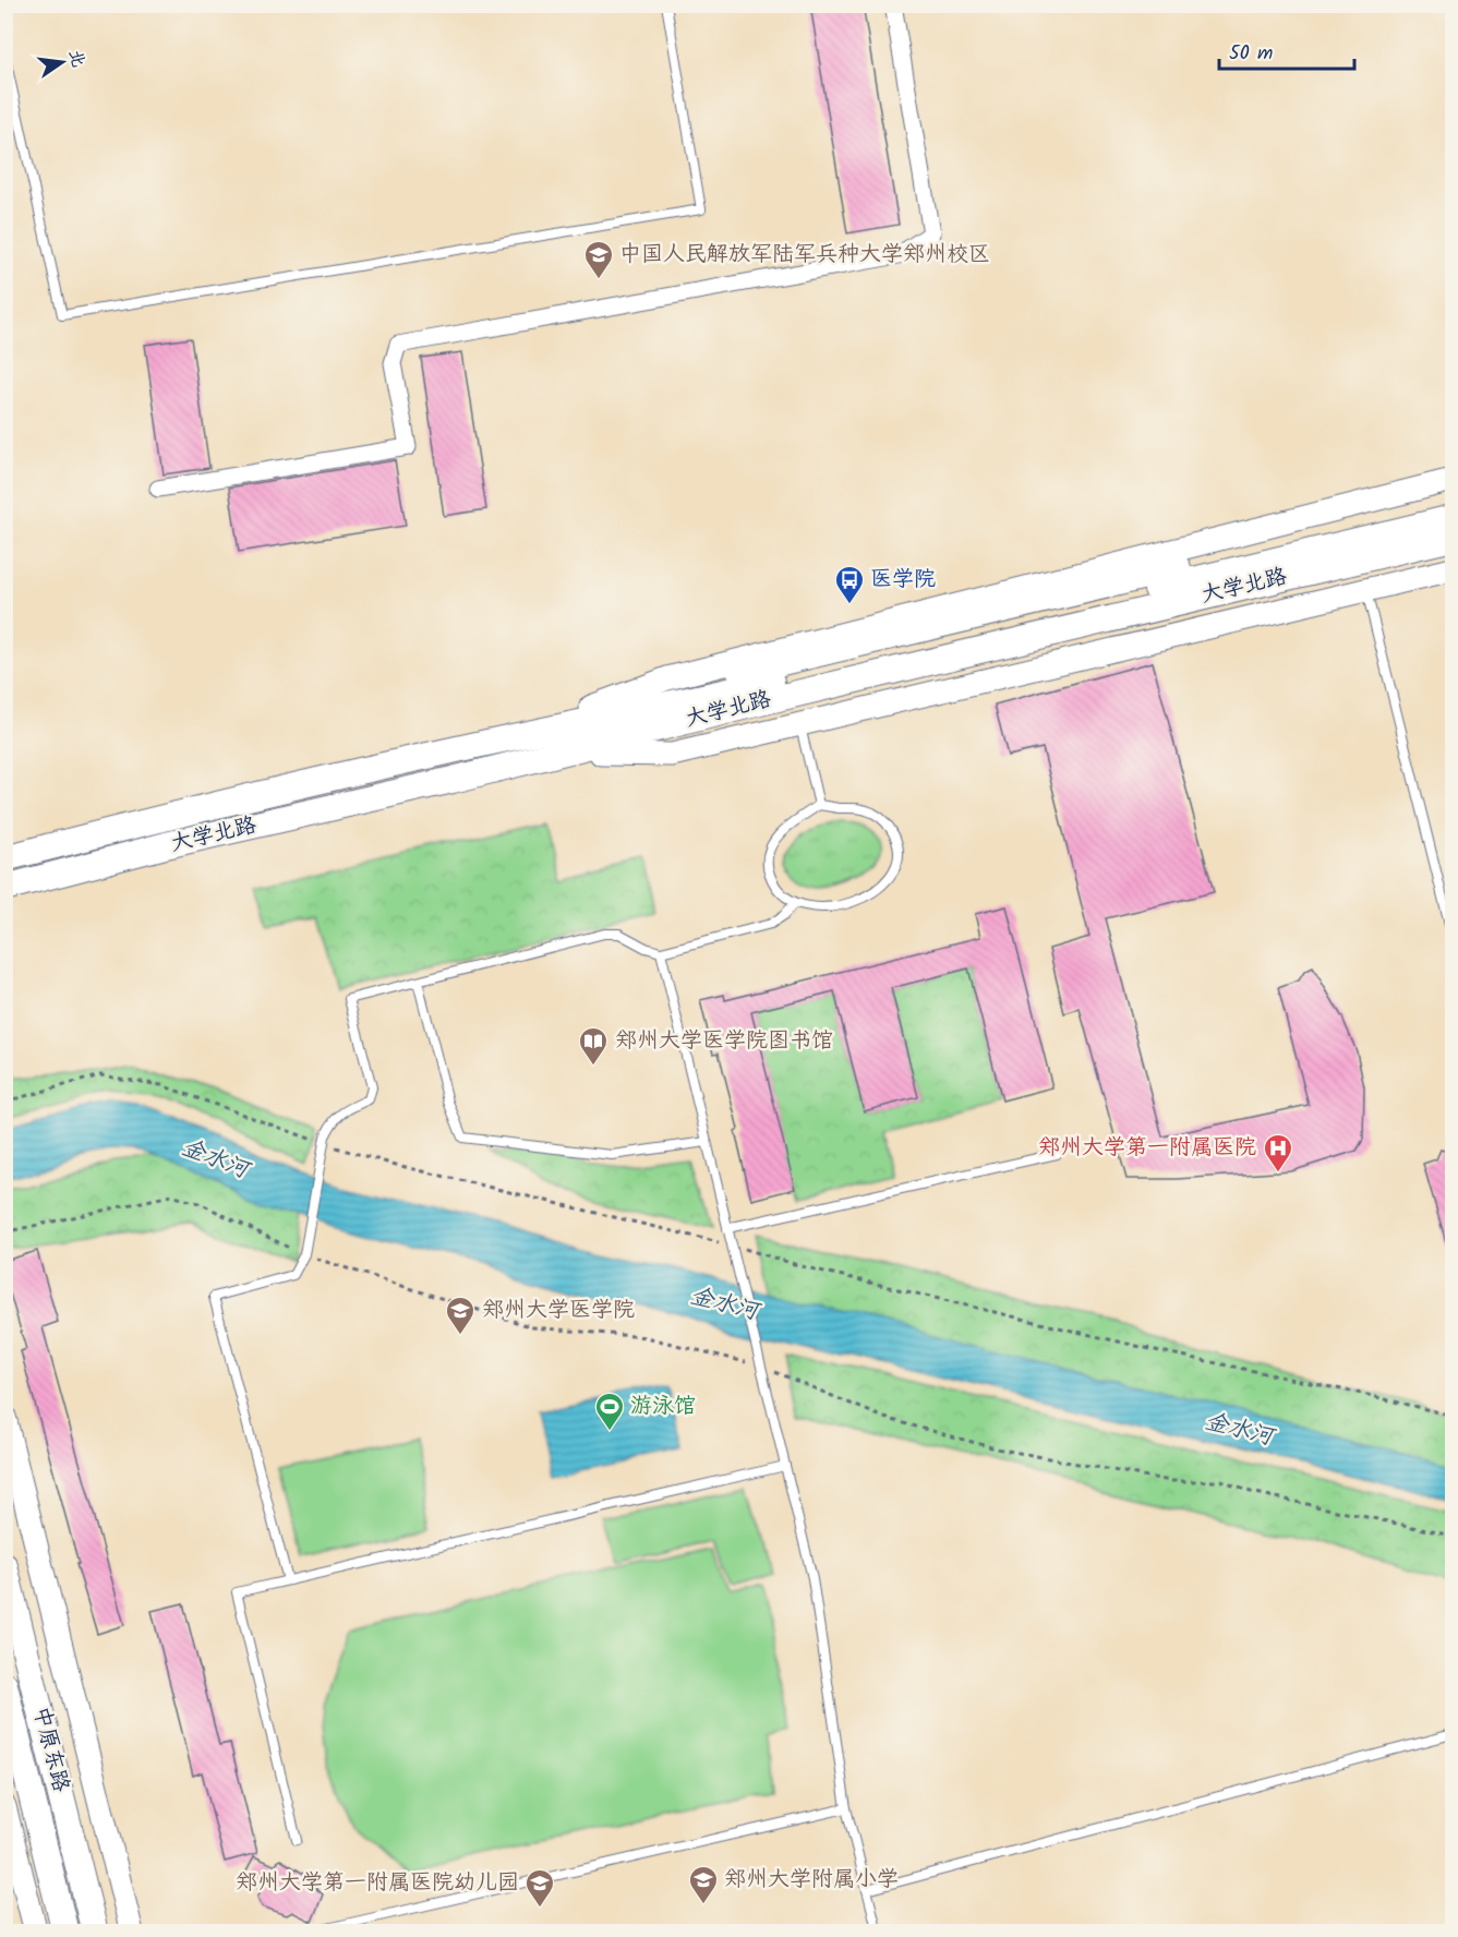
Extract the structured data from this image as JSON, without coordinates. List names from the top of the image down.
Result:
{
  "streets": {
    "main road": ["大学北路", "中原东路"]
  },
  "water": ["金水河"],
  "places": {
    "school or university": [
      "中国人民解放军陆军兵种大学郑州校区",
      "郑州大学医学院",
      "郑州大学附属小学",
      "郑州大学第一附属医院幼儿园"
    ],
    "bus stop": ["医学院"],
    "library": ["郑州大学医学院图书馆"],
    "hospital": ["郑州大学第一附属医院"],
    "sports": ["游泳馆"]
  },
  "scale_bar": "50 m",
  "north": "right"
}
